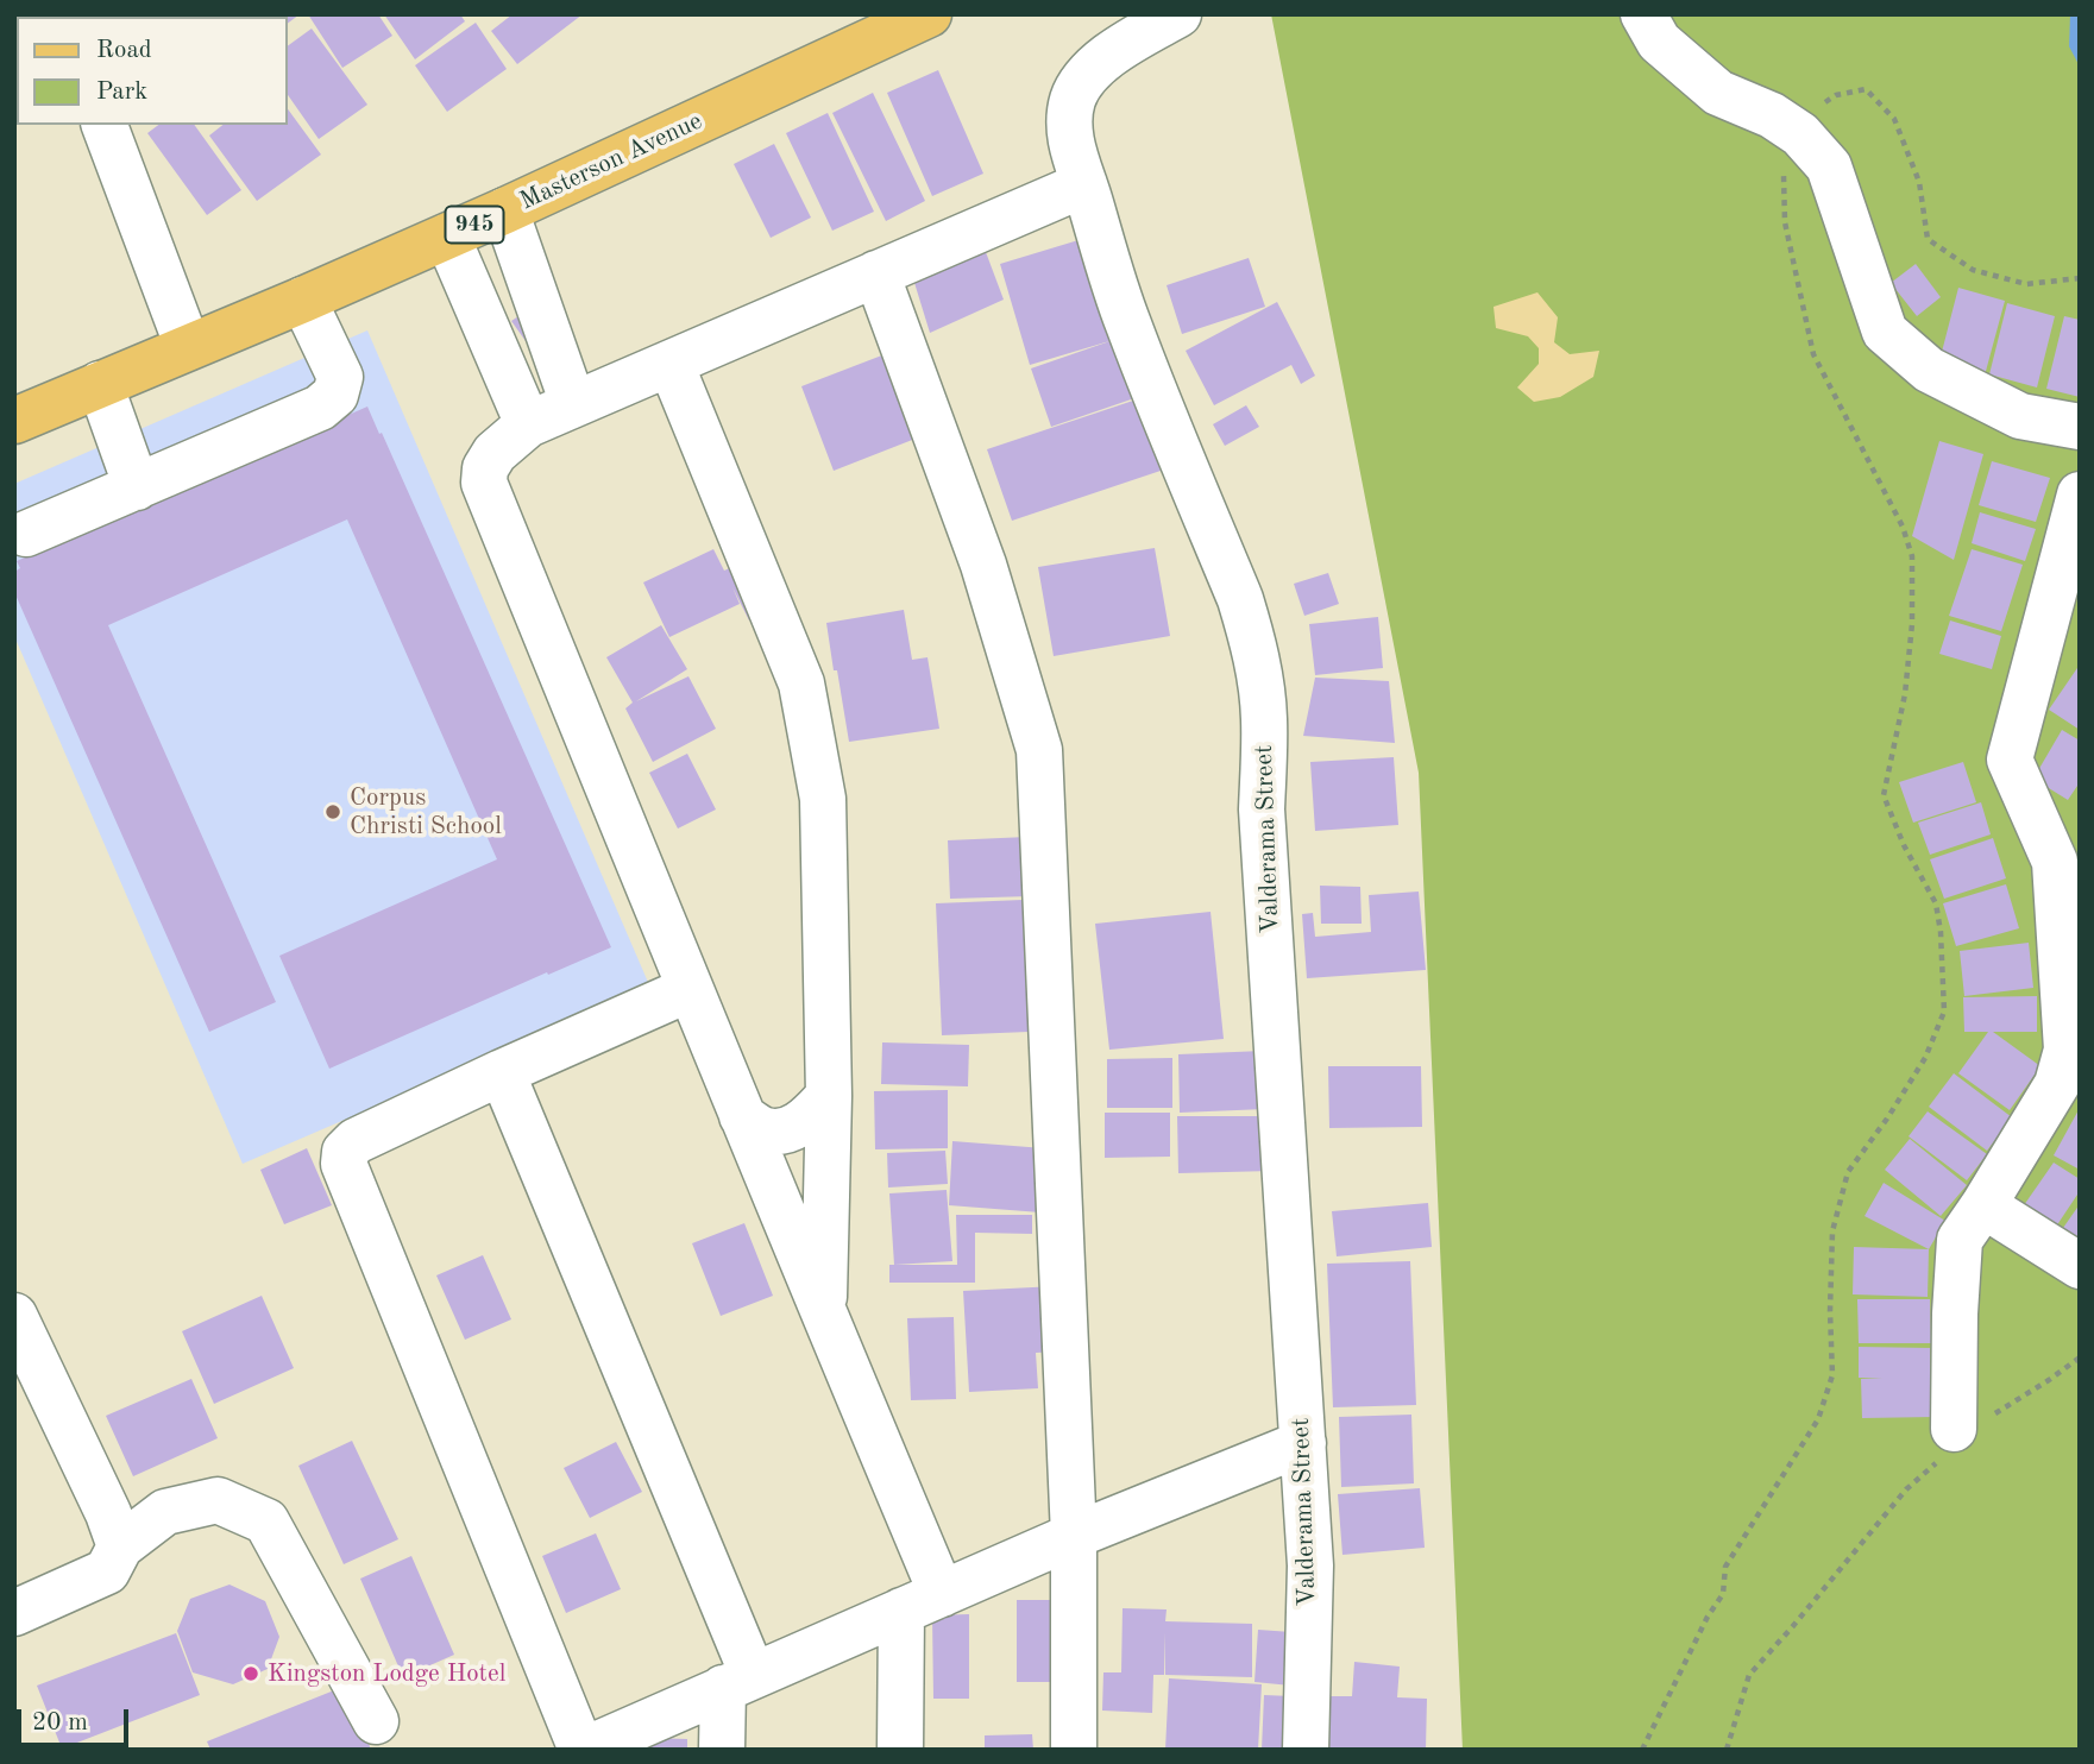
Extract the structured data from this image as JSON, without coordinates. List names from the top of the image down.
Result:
{
  "streets": {
    "main road": ["Masterson Avenue", "945"],
    "street": ["Valderama Street"]
  },
  "places": ["Corpus Christi School", "Kingston Lodge Hotel"],
  "legend": ["Road", "Park"],
  "scale_bar": "20 m"
}
